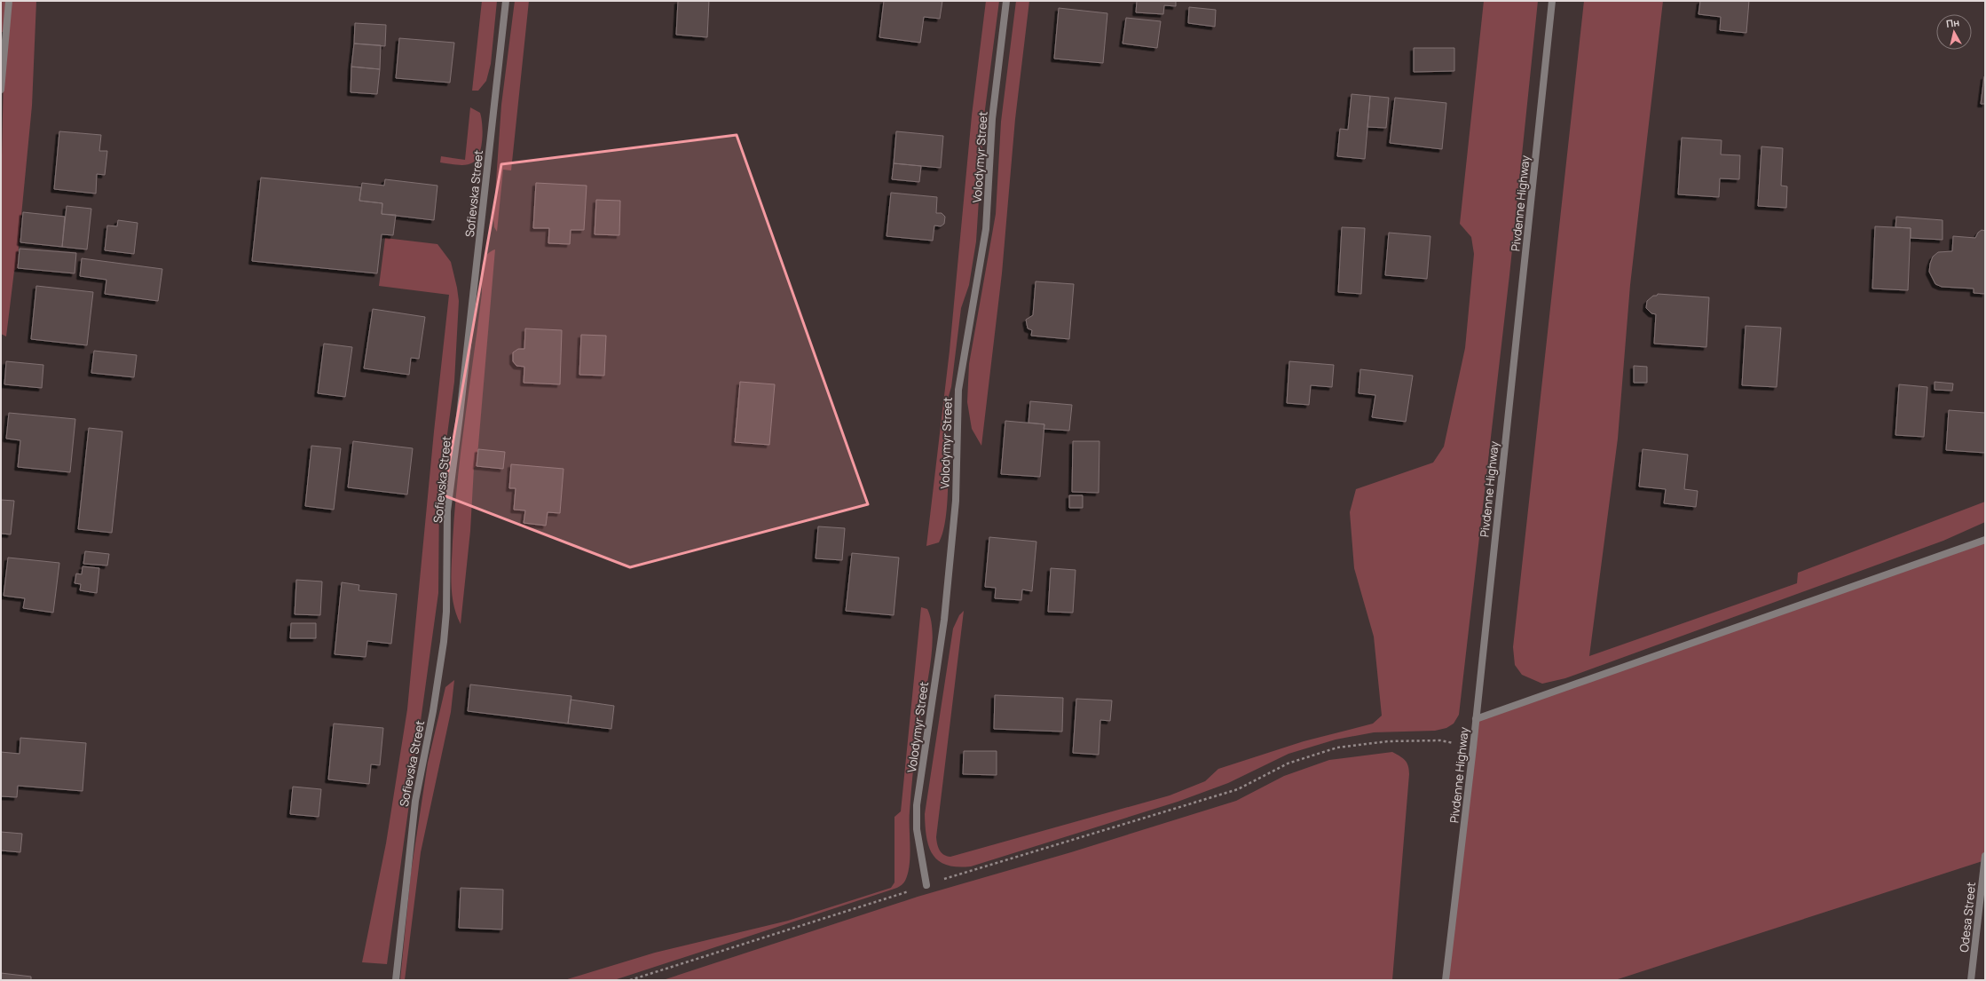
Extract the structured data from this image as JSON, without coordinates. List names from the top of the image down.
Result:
{
  "streets": {
    "street": [
      "Volodymyr Street",
      "Sofievska Street",
      "Pivdenne Highway",
      "Odesa Street"
    ]
  },
  "north": "top"
}
